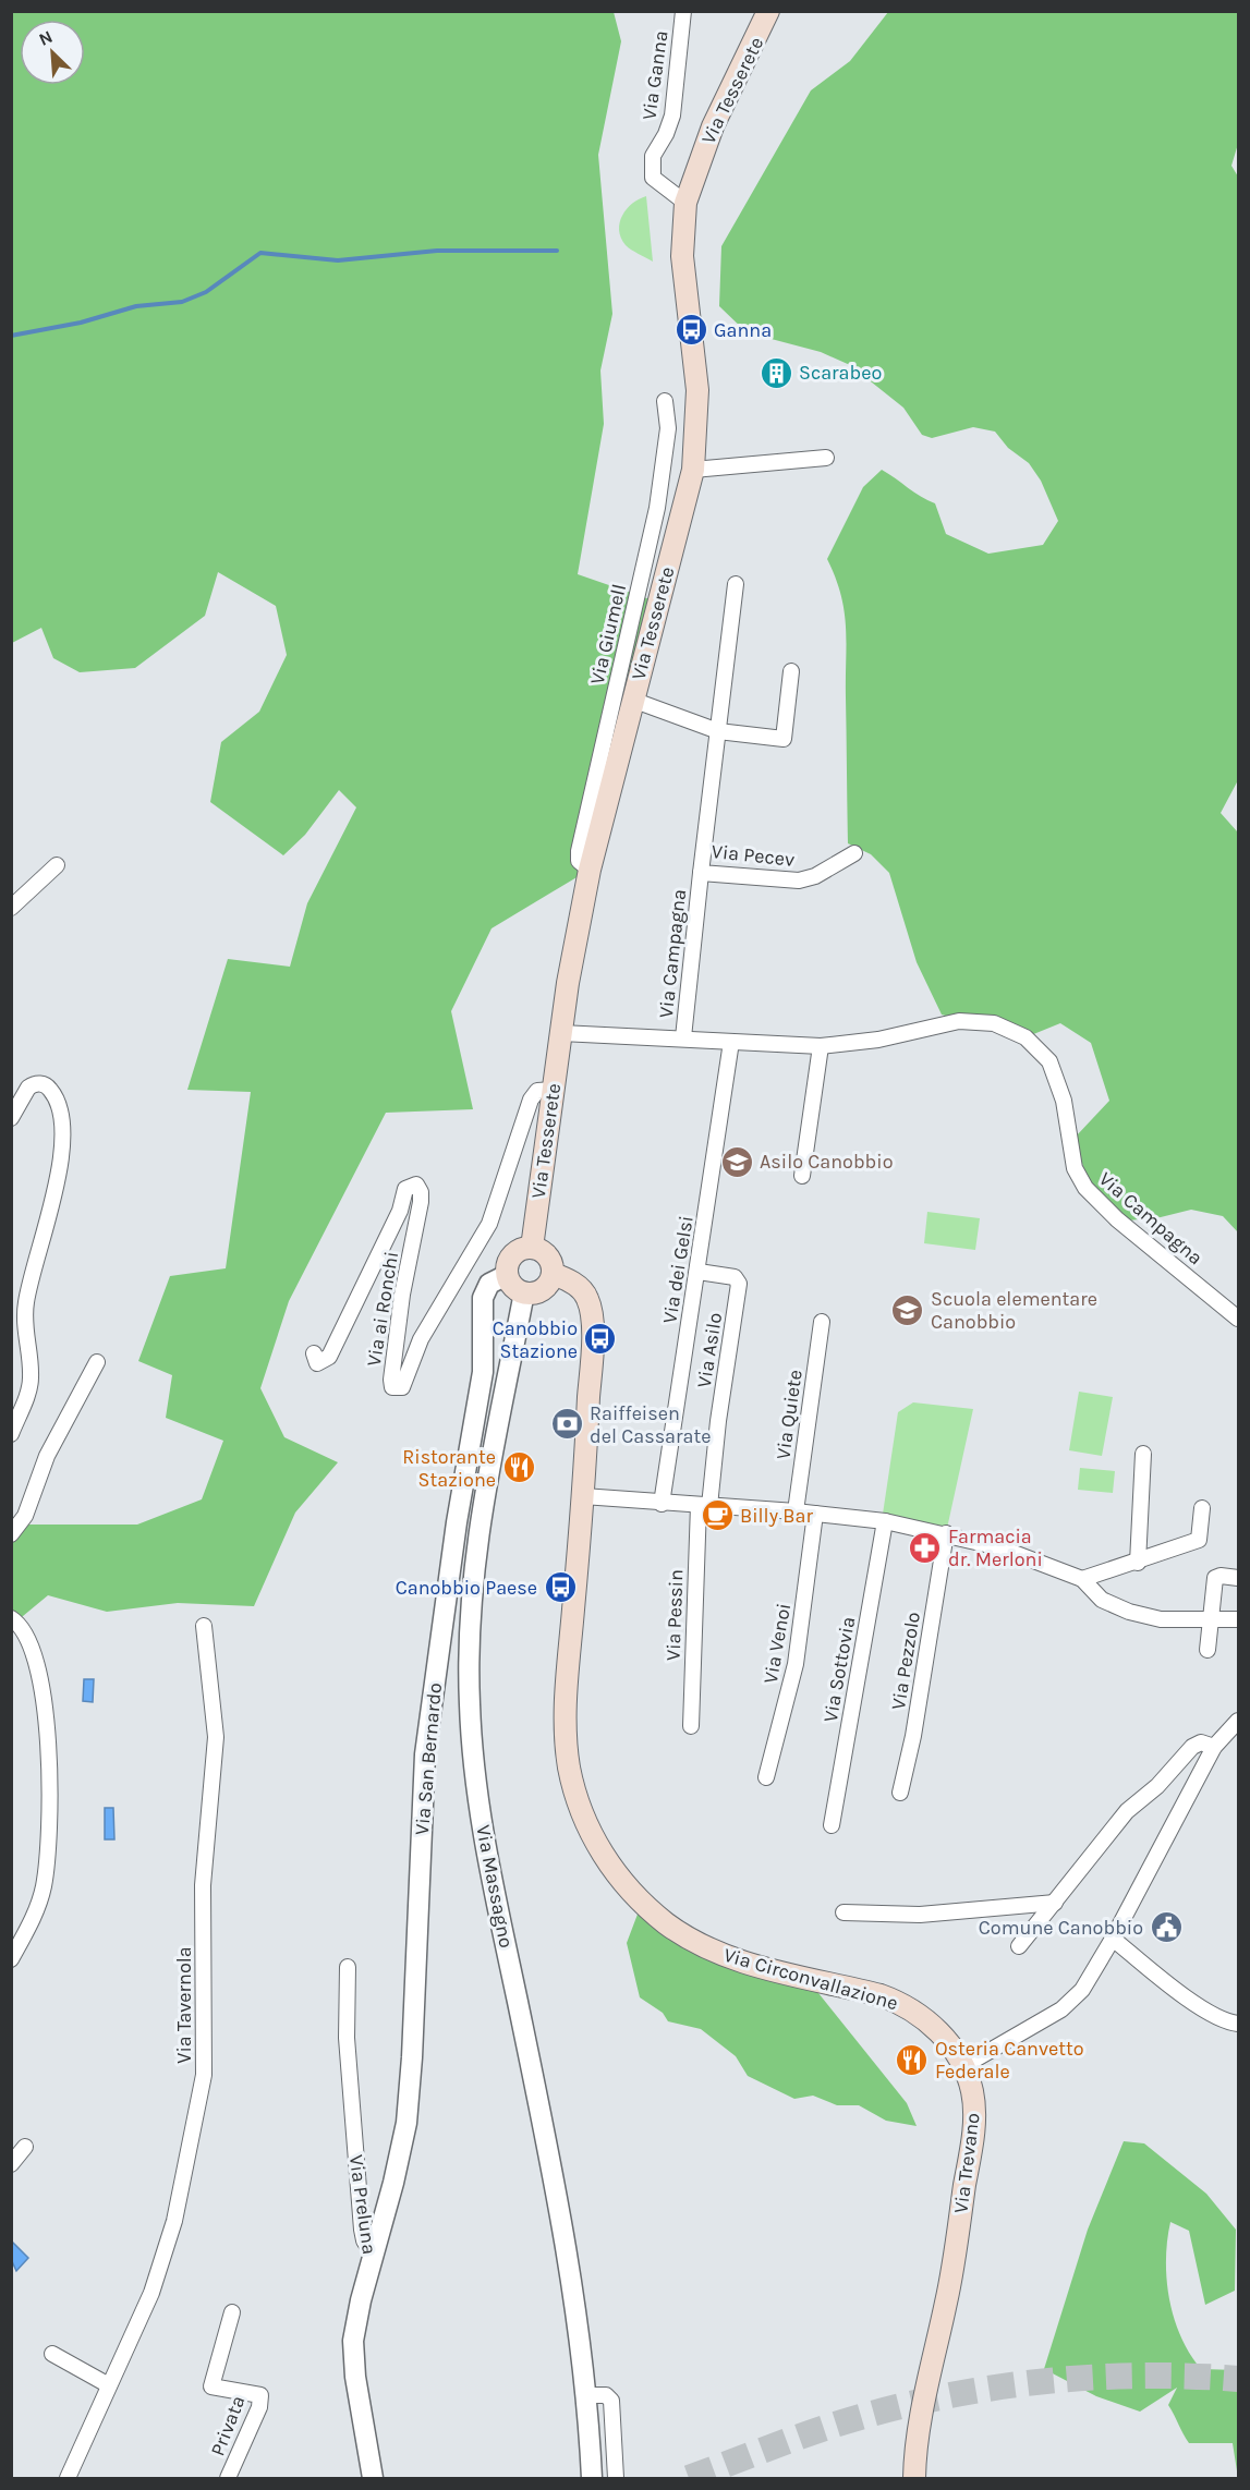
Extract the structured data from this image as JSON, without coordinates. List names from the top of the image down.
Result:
{
  "streets": {
    "main road": ["Via Tesserete", "Via Circonvallazione", "Via Trevano"],
    "street": [
      "Via Ganna",
      "Via Giumell",
      "Via Pecev",
      "Via Campagna",
      "Via dei Gelsi",
      "Via ai Ronchi",
      "Via Asilo",
      "Via Quiete",
      "Via Pessin",
      "Via Venoi",
      "Via Pezzolo",
      "Via Sottovia",
      "Via San Bernardo",
      "Via Massagno",
      "Via Tavernola",
      "Via Preluna",
      "Privata"
    ]
  },
  "crossings": [
    ["Via Ganna", "Via Tesserete"],
    ["Via Tesserete", "Via Giumell"],
    ["Via Tesserete", "Via Campagna"],
    ["Via Tesserete", "Via ai Ronchi"],
    ["Via Tesserete", "Via San Bernardo"],
    ["Via Tesserete", "Via Massagno"],
    ["Via Pecev", "Via Campagna"],
    ["Via Campagna", "Via dei Gelsi"],
    ["Via dei Gelsi", "Via Asilo"],
    ["Via Asilo", "Via Pessin"],
    ["Via San Bernardo", "Via Massagno"],
    ["Via San Bernardo", "Via Preluna"],
    ["Via Circonvallazione", "Via Trevano"]
  ],
  "places": {
    "bus stop": ["Ganna", "Canobbio Stazione", "Canobbio Paese"],
    "building": ["Scarabeo"],
    "school or university": ["Asilo Canobbio", "Scuola elementare Canobbio"],
    "bank": ["Raiffeisen del Cassarate"],
    "restaurant": ["Ristorante Stazione", "Osteria Canvetto Federale"],
    "cafe": ["Billy Bar"],
    "pharmacy": ["Farmacia dr. Merloni"],
    "public building": ["Comune Canobbio"]
  },
  "north": "top left"
}
